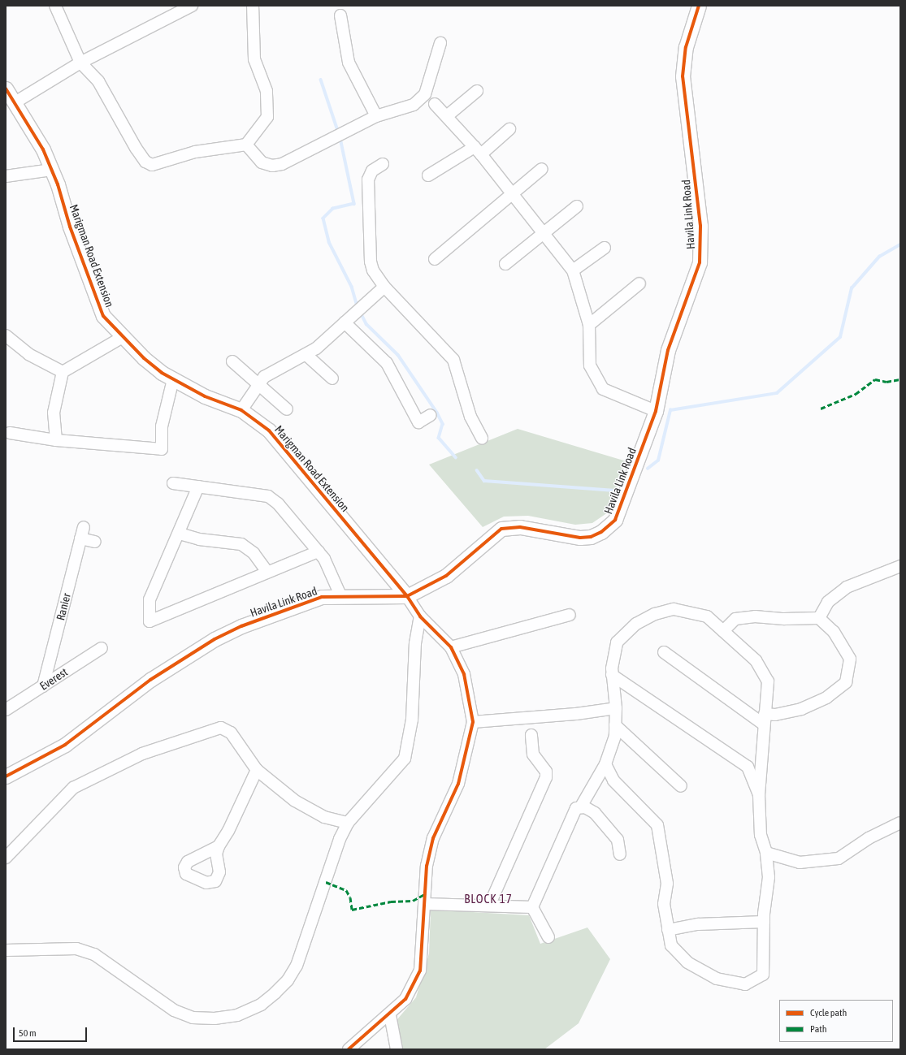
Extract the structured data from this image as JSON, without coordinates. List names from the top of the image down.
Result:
{
  "streets": {
    "street": [
      "Havila Link Road",
      "Marigman Road Extension",
      "Ranier",
      "Everest"
    ]
  },
  "crossings": [
    ["Havila Link Road", "Marigman Road Extension"],
    ["Ranier", "Everest"]
  ],
  "districts": ["BLOCK 17"],
  "legend": ["Cycle path", "Path"],
  "scale_bar": "50 m"
}
